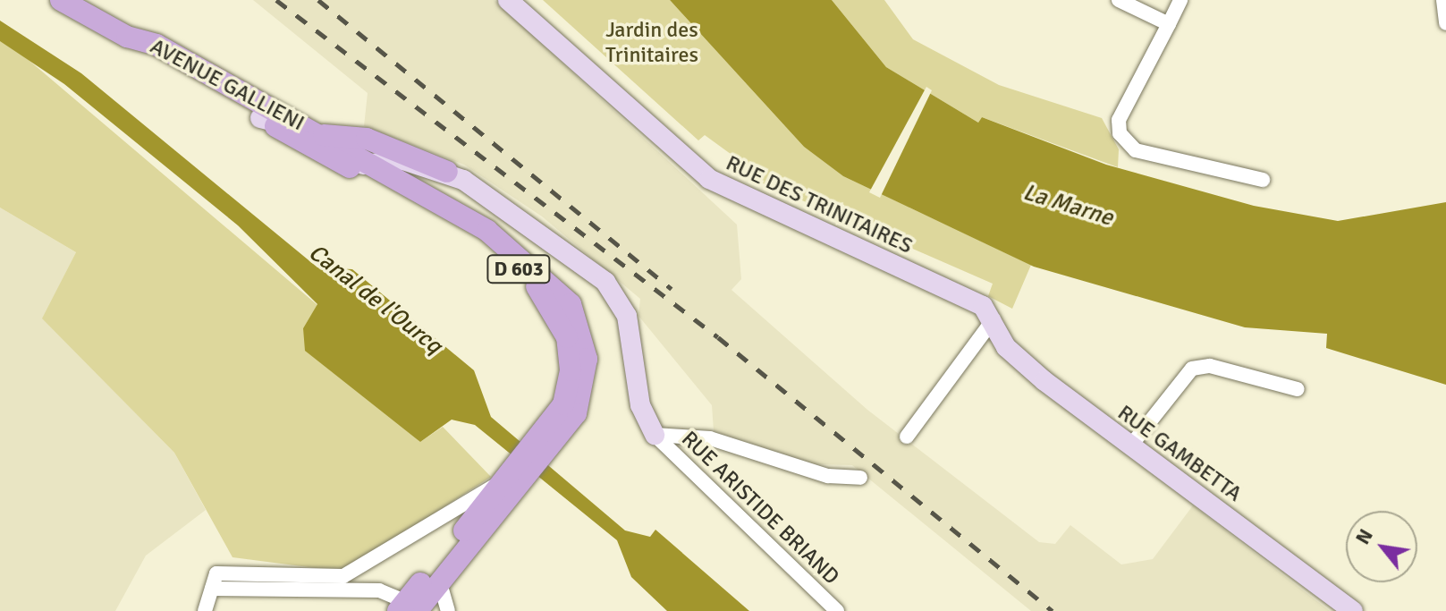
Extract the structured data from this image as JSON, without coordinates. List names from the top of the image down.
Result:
{
  "streets": {
    "main road": ["AVENUE GALLIENI", "D 603"],
    "street": ["RUE DES TRINITAIRES", "RUE GAMBETTA", "RUE ARISTIDE BRIAND"]
  },
  "crossings": [
    ["AVENUE GALLIENI", "D 603"],
    ["RUE DES TRINITAIRES", "RUE GAMBETTA"]
  ],
  "water": ["La Marne", "Canal de l'Ourcq"],
  "parks": ["Jardin des Trinitaires"],
  "north": "top left"
}
